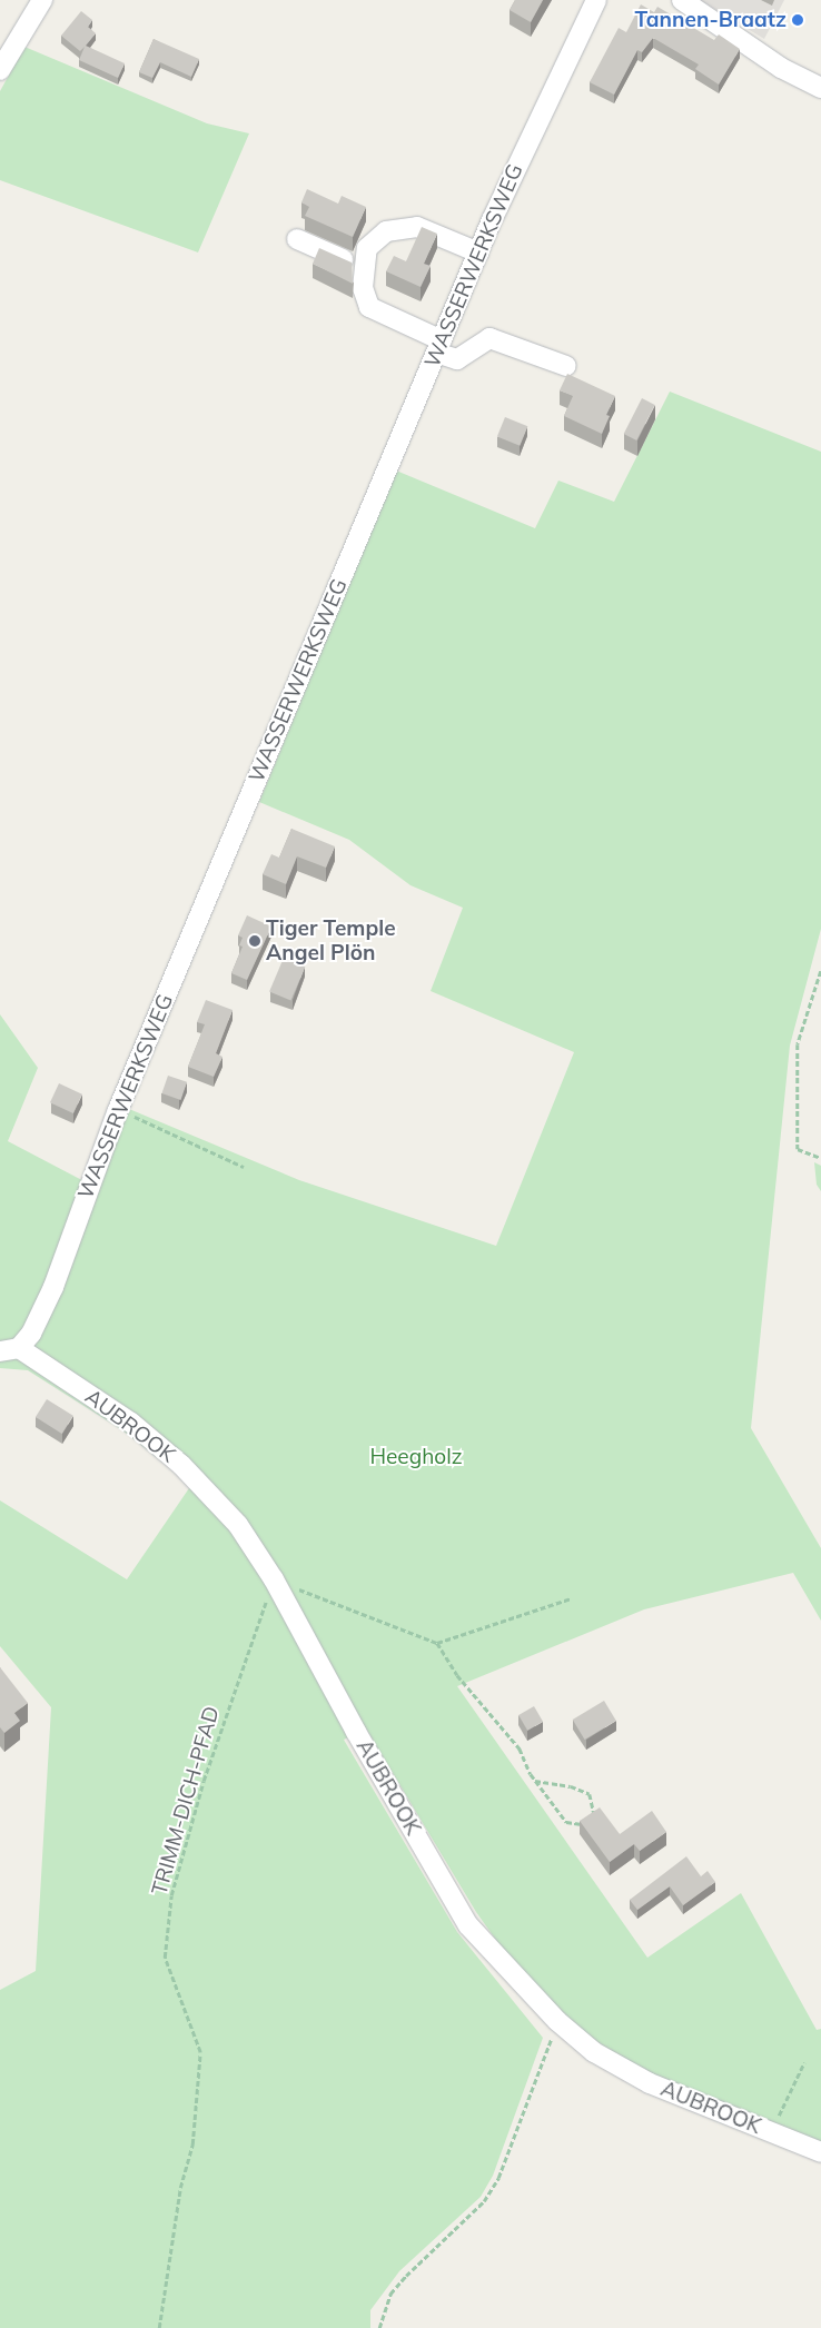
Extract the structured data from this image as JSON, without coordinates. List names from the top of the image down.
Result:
{
  "streets": {
    "street": ["WASSERWERKSWEG", "AUBROOK"],
    "path": ["TRIMM-DICH-PFAD"]
  },
  "crossings": [
    ["WASSERWERKSWEG", "AUBROOK"],
    ["AUBROOK", "TRIMM-DICH-PFAD"]
  ],
  "parks": ["Heegholz"],
  "places": ["Tannen-Braatz", "Tiger Temple Angel Plön"]
}
